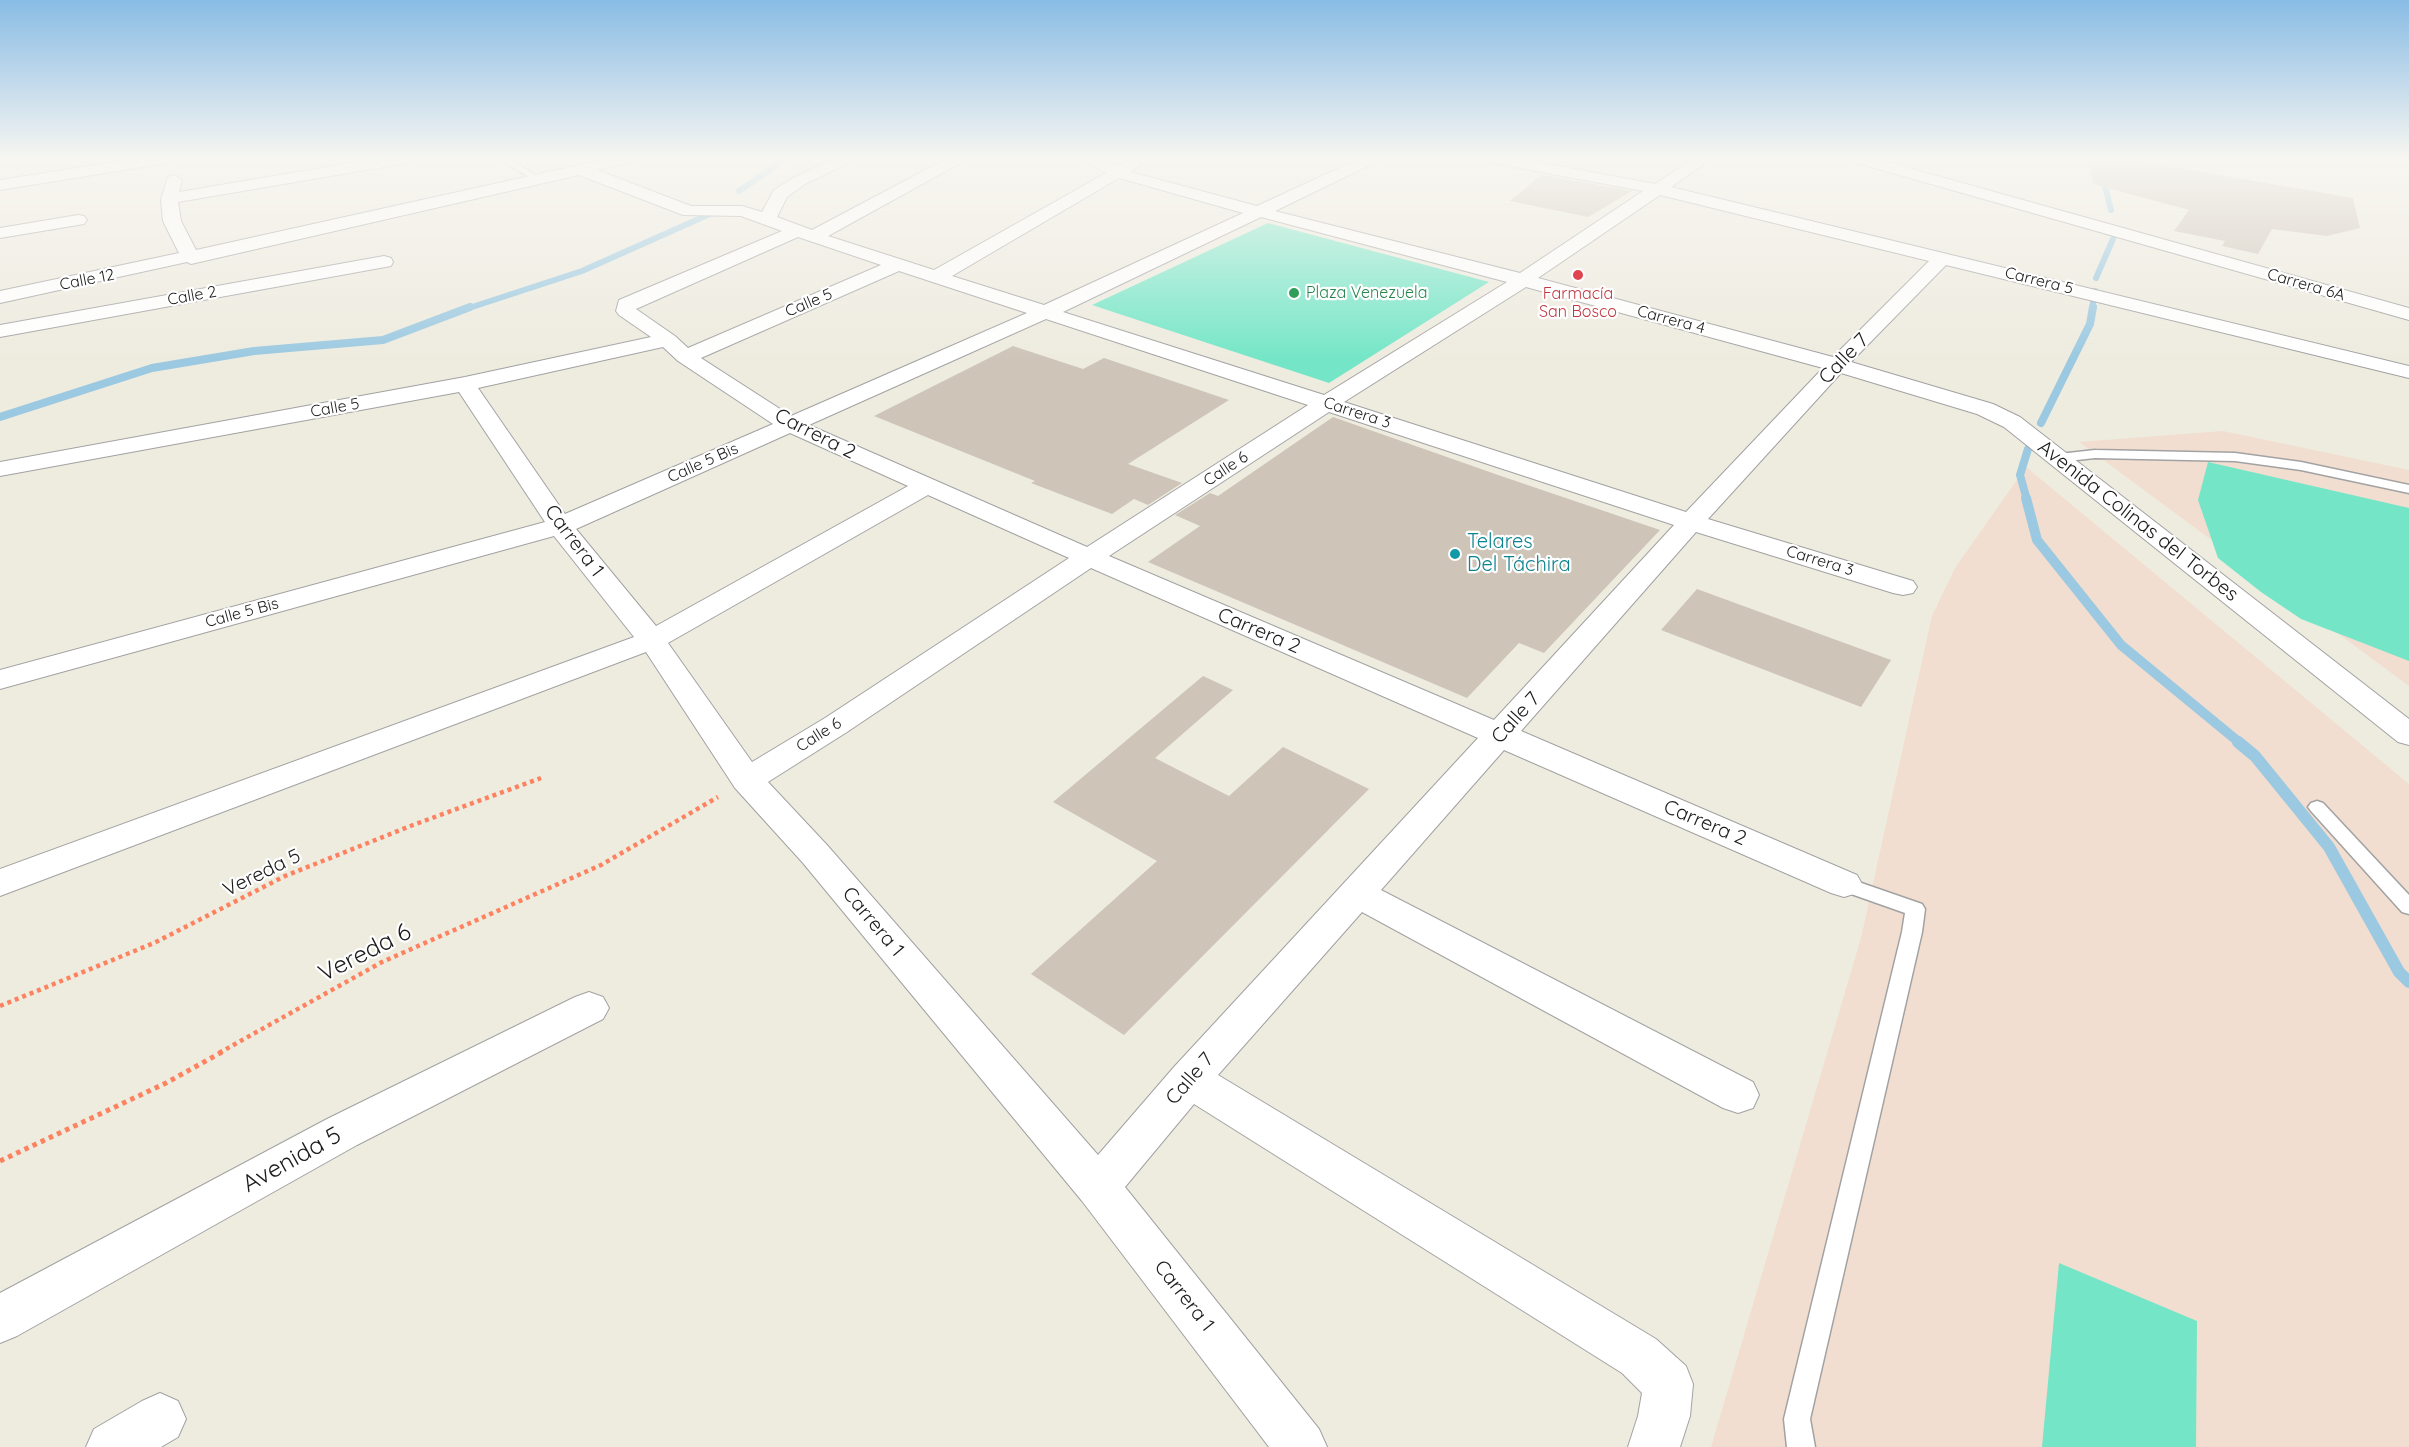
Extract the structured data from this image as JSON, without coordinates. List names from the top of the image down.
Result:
{
  "streets": {
    "street": [
      "Calle 12",
      "Carrera 5",
      "Carrera 6A",
      "Calle 2",
      "Calle 5",
      "Carrera 4",
      "Calle 7",
      "Carrera 3",
      "Carrera 2",
      "Calle 5 Bis",
      "Calle 6",
      "Avenida Colinas del Torbes",
      "Carrera 1",
      "Avenida 5"
    ],
    "path": ["Vereda 5", "Vereda 6"]
  },
  "crossings": [
    ["Carrera 5", "Calle 7"],
    ["Calle 5", "Carrera 3"],
    ["Calle 5", "Carrera 2"],
    ["Calle 5", "Carrera 1"],
    ["Carrera 4", "Calle 7"],
    ["Carrera 4", "Calle 6"],
    ["Carrera 4", "Avenida Colinas del Torbes"],
    ["Calle 7", "Carrera 3"],
    ["Calle 7", "Carrera 2"],
    ["Calle 7", "Avenida Colinas del Torbes"],
    ["Calle 7", "Carrera 1"],
    ["Carrera 3", "Carrera 2"],
    ["Carrera 3", "Calle 5 Bis"],
    ["Carrera 3", "Calle 6"],
    ["Carrera 2", "Calle 5 Bis"],
    ["Carrera 2", "Calle 6"],
    ["Calle 5 Bis", "Carrera 1"],
    ["Calle 6", "Carrera 1"],
    ["Calle 6", "Vereda 6"],
    ["Carrera 1", "Vereda 6"]
  ],
  "places": ["Farmacía San Bosco", "Plaza Venezuela", "Telares Del Táchira"]
}
